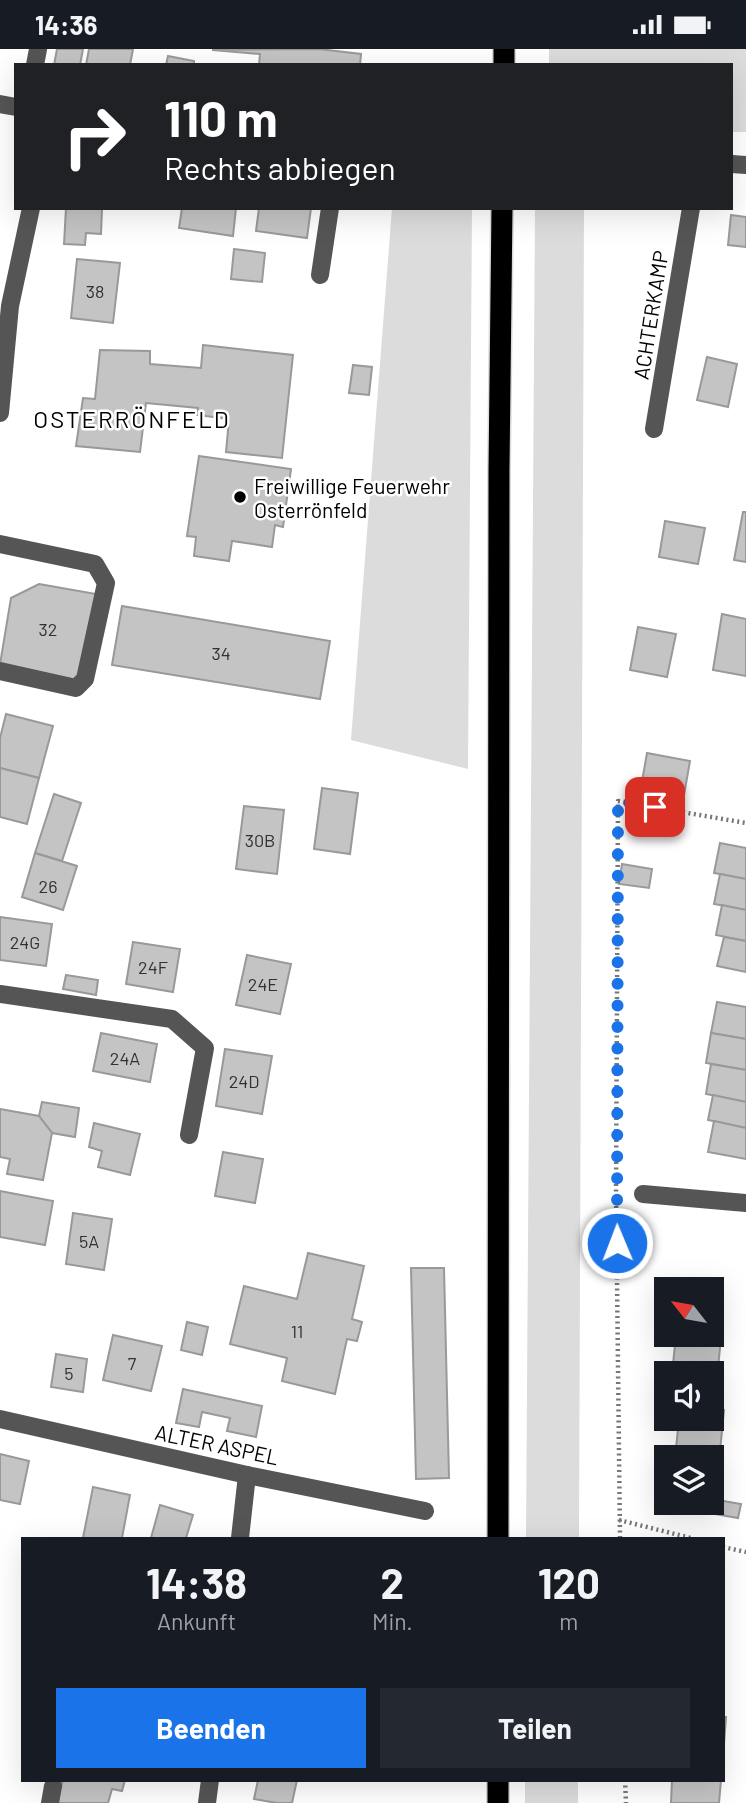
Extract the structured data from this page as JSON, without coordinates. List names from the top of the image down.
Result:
{
  "streets": {
    "street": ["ACHTERKAMP", "ALTER ASPEL"]
  },
  "districts": ["OSTERRÖNFELD"],
  "places": ["Freiwillige Feuerwehr Osterrönfeld"],
  "house_numbers": [
    "38",
    "32",
    "34",
    "30B",
    "26",
    "24G",
    "24F",
    "24E",
    "24A",
    "24D",
    "5A",
    "11",
    "7",
    "5"
  ],
  "north": "top left",
  "page": {
    "status": "14:36",
    "turn": ["110 m", "Rechts abbiegen"],
    "eta": [
      "14:38",
      "Ankunft",
      "2",
      "Min.",
      "120",
      "m"
    ],
    "buttons": ["Beenden", "Teilen"]
  }
}
